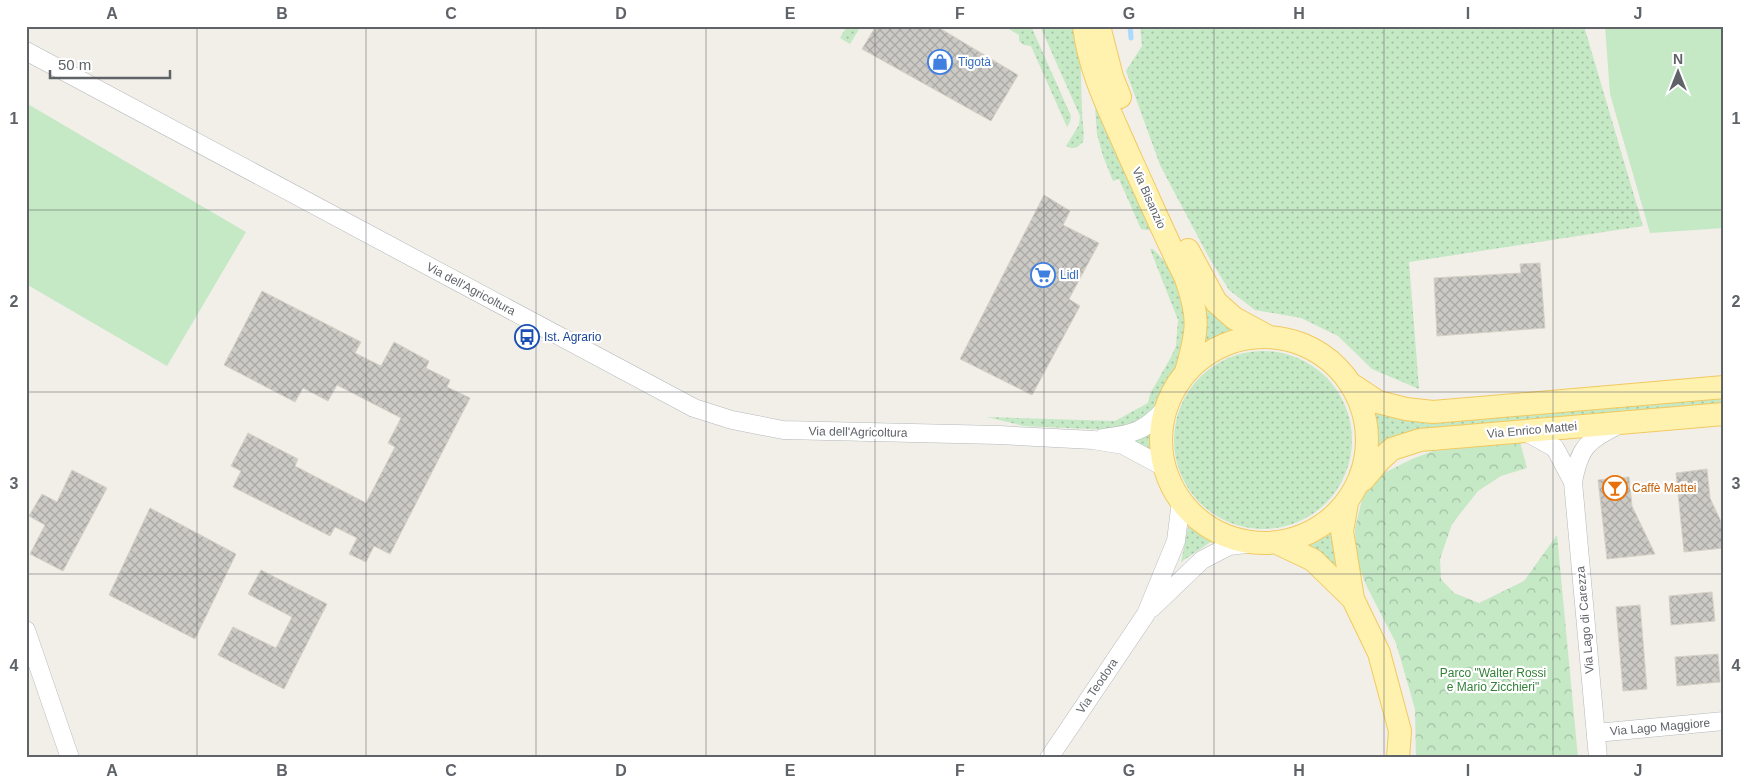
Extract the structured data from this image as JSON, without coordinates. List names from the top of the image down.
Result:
{
  "streets": {
    "main road": ["Via Bisanzio", "Via Enrico Mattei"],
    "street": [
      "Via dell'Agricoltura",
      "Via Lago di Carezza",
      "Via Teodora",
      "Via Lago Maggiore"
    ]
  },
  "crossings": [
    ["Via Enrico Mattei", "Via Lago di Carezza"],
    ["Via Lago di Carezza", "Via Lago Maggiore"]
  ],
  "parks": ["Parco \"Walter Rossi e Mario Zicchieri\""],
  "places": {
    "shop": ["Tigotà"],
    "supermarket": ["Lidl"],
    "bus stop": ["Ist. Agrario"],
    "bar": ["Caffè Mattei"]
  },
  "scale_bar": "50 m",
  "north": "top",
  "grid": {
    "columns": [
      "A",
      "B",
      "C",
      "D",
      "E",
      "F",
      "G",
      "H",
      "I",
      "J"
    ],
    "rows": [
      "1",
      "2",
      "3",
      "4"
    ]
  }
}
